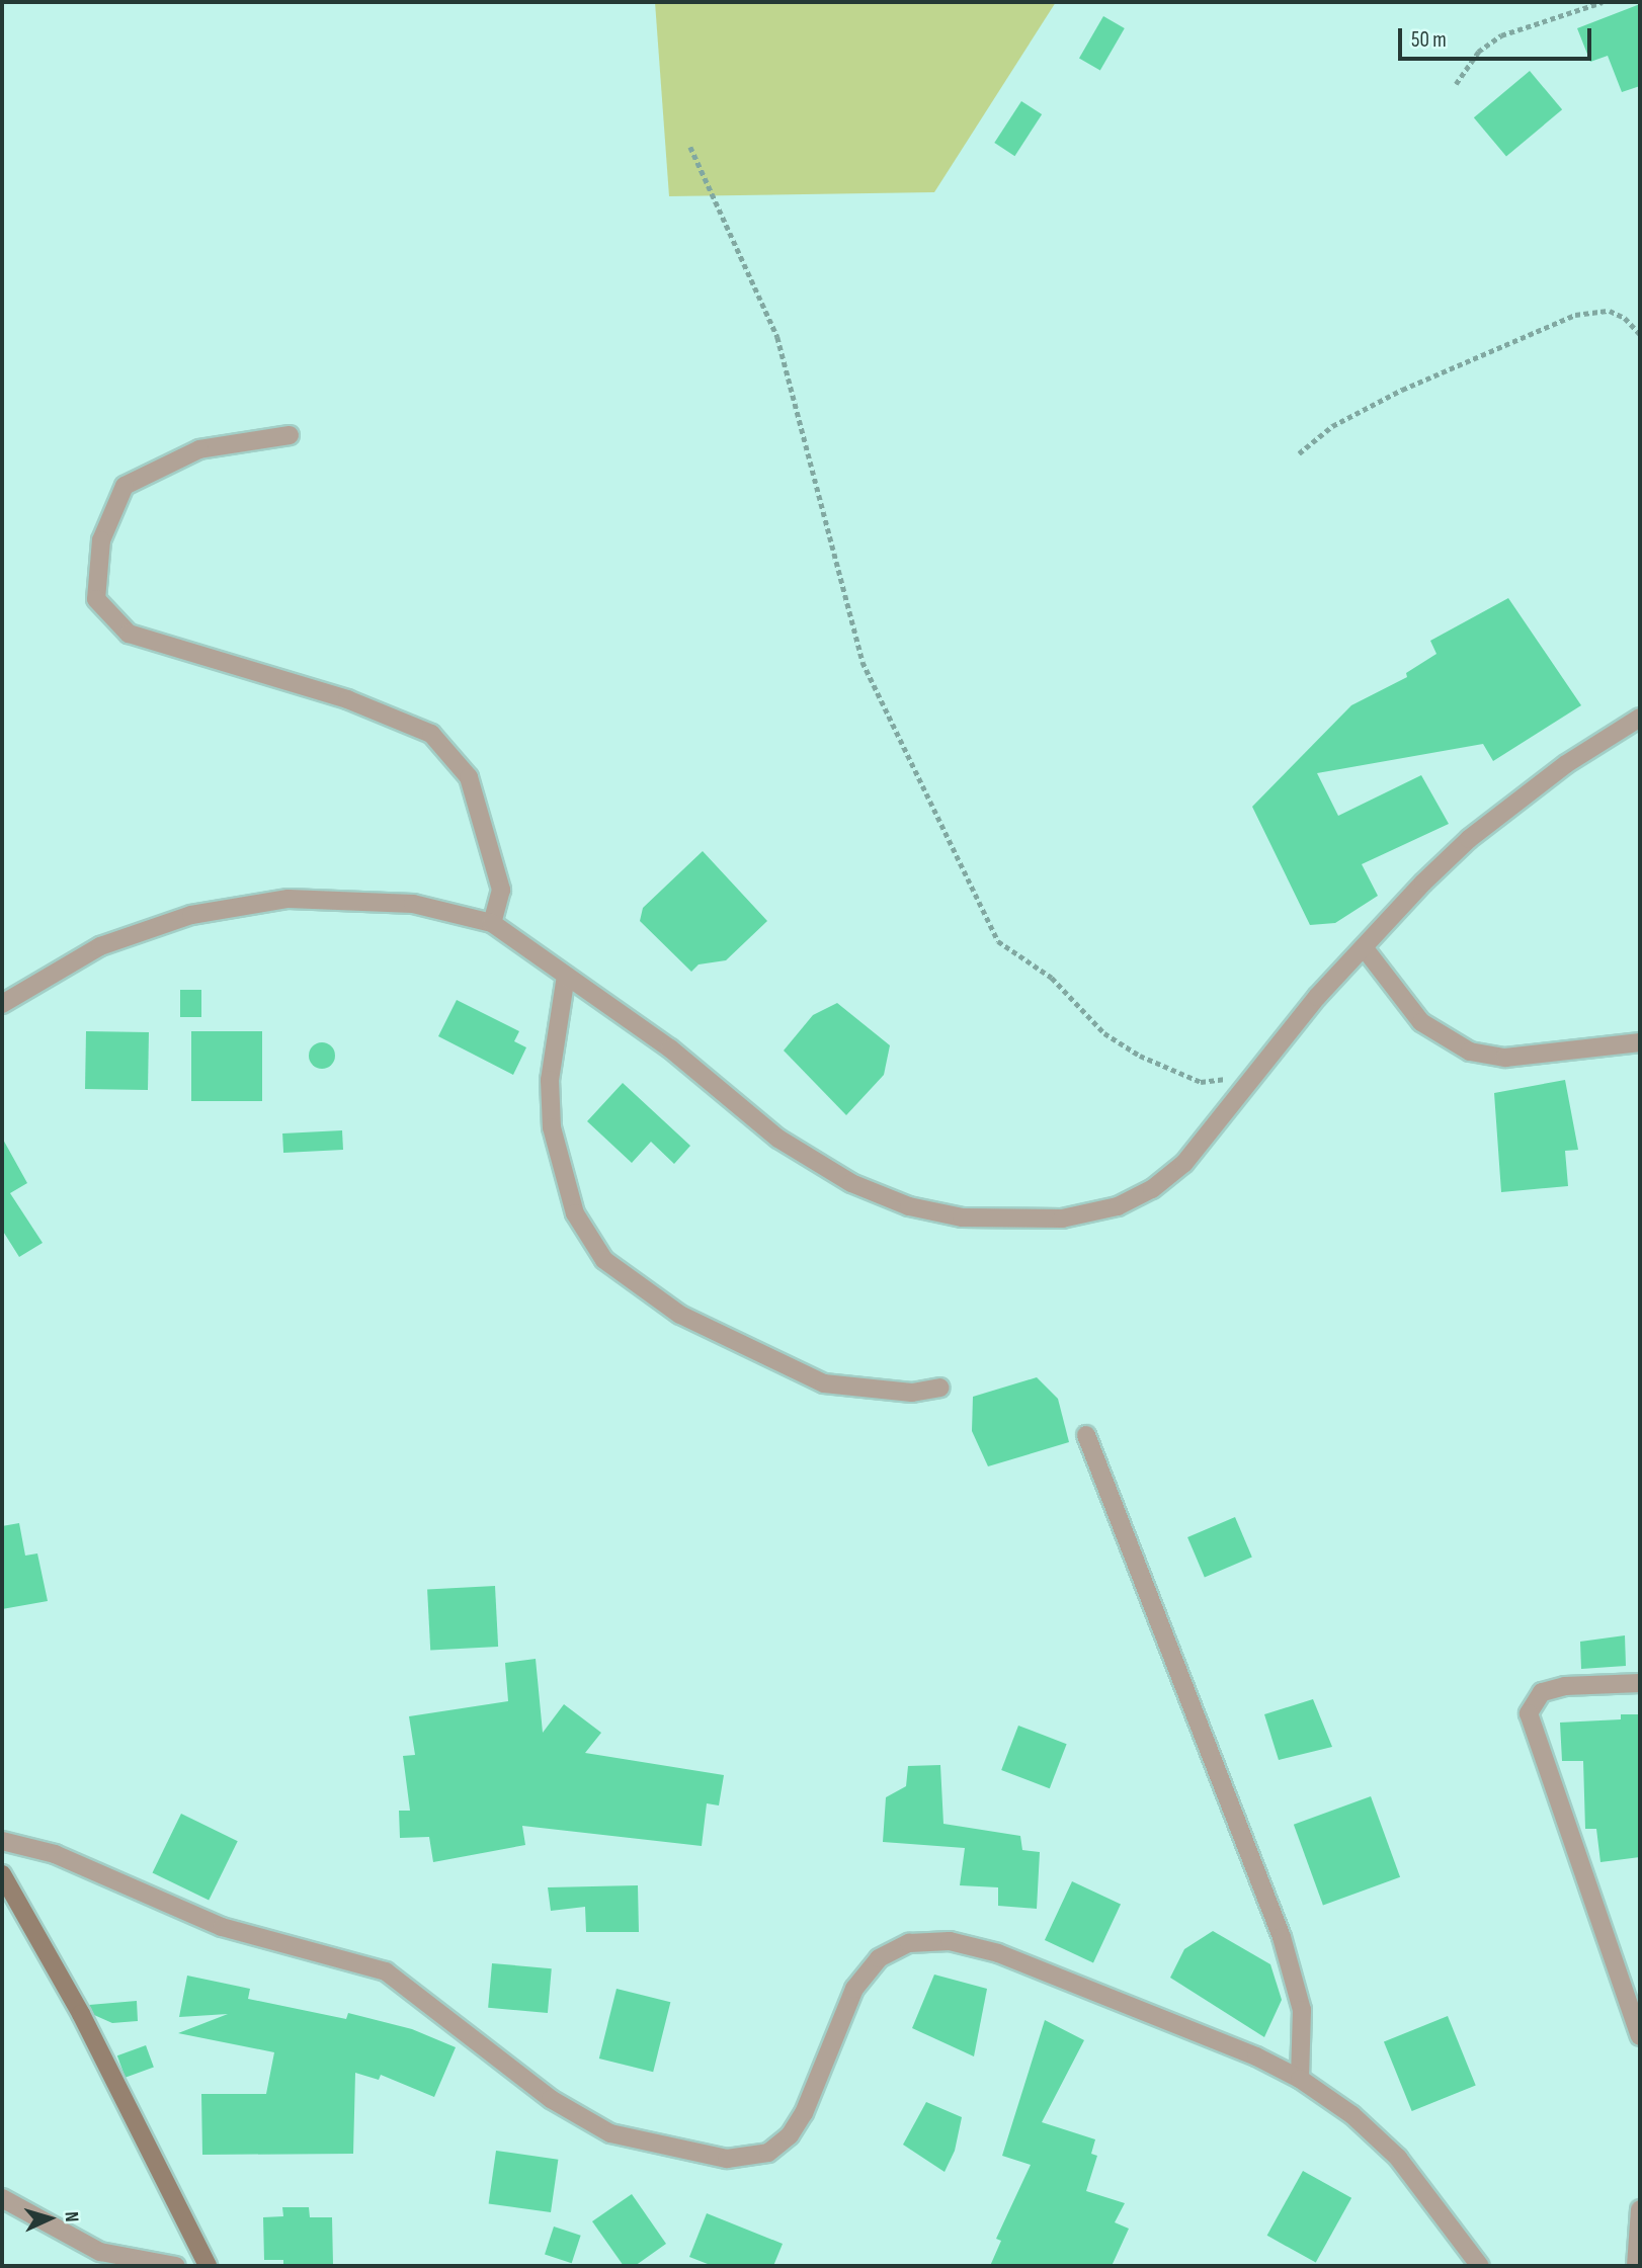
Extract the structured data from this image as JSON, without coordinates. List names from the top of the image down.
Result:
{
  "scale_bar": "50 m",
  "north": "right"
}
